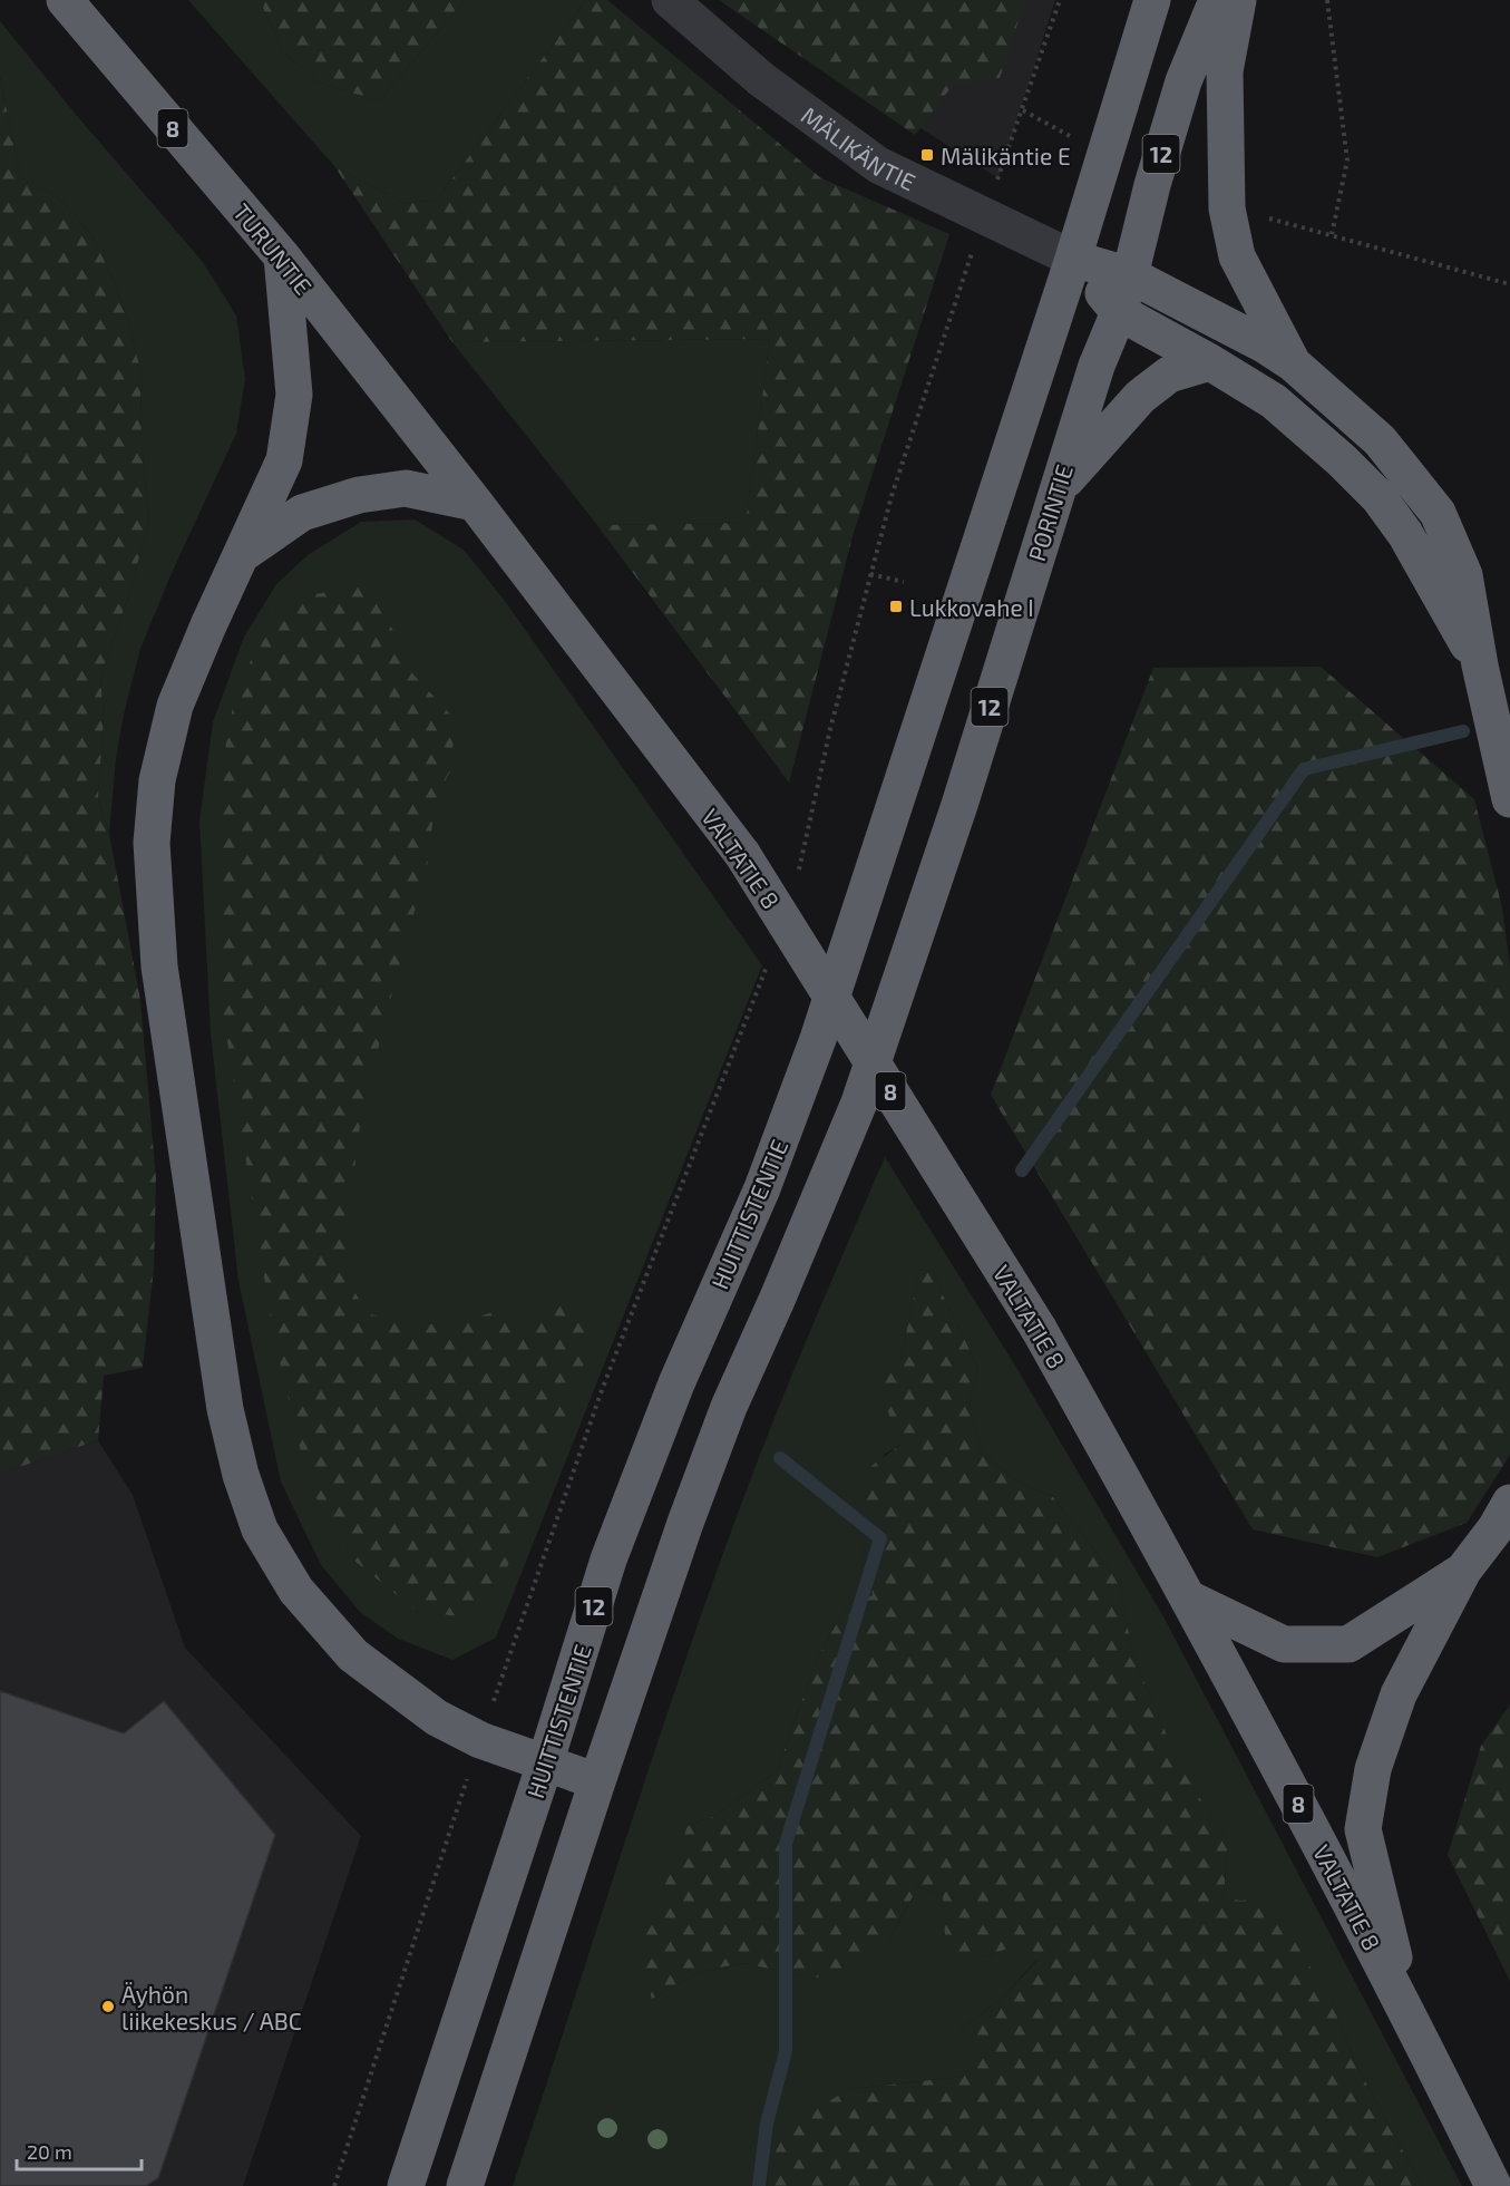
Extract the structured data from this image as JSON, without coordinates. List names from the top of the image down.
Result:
{
  "streets": {
    "highway": [
      "8",
      "12",
      "TURUNTIE",
      "PORINTIE",
      "VALTATIE 8",
      "HUITTISTENTIE"
    ],
    "street": ["MÄLIKÄNTIE"]
  },
  "crossings": [
    ["MÄLIKÄNTIE", "12"],
    ["MÄLIKÄNTIE", "HUITTISTENTIE"],
    ["12", "PORINTIE"],
    ["12", "HUITTISTENTIE"],
    ["TURUNTIE", "VALTATIE 8"]
  ],
  "places": {
    "transit": ["Mälikäntie E", "Lukkovahe I"],
    "other": ["Äyhön liikekeskus / ABC"]
  },
  "scale_bar": "20 m"
}
